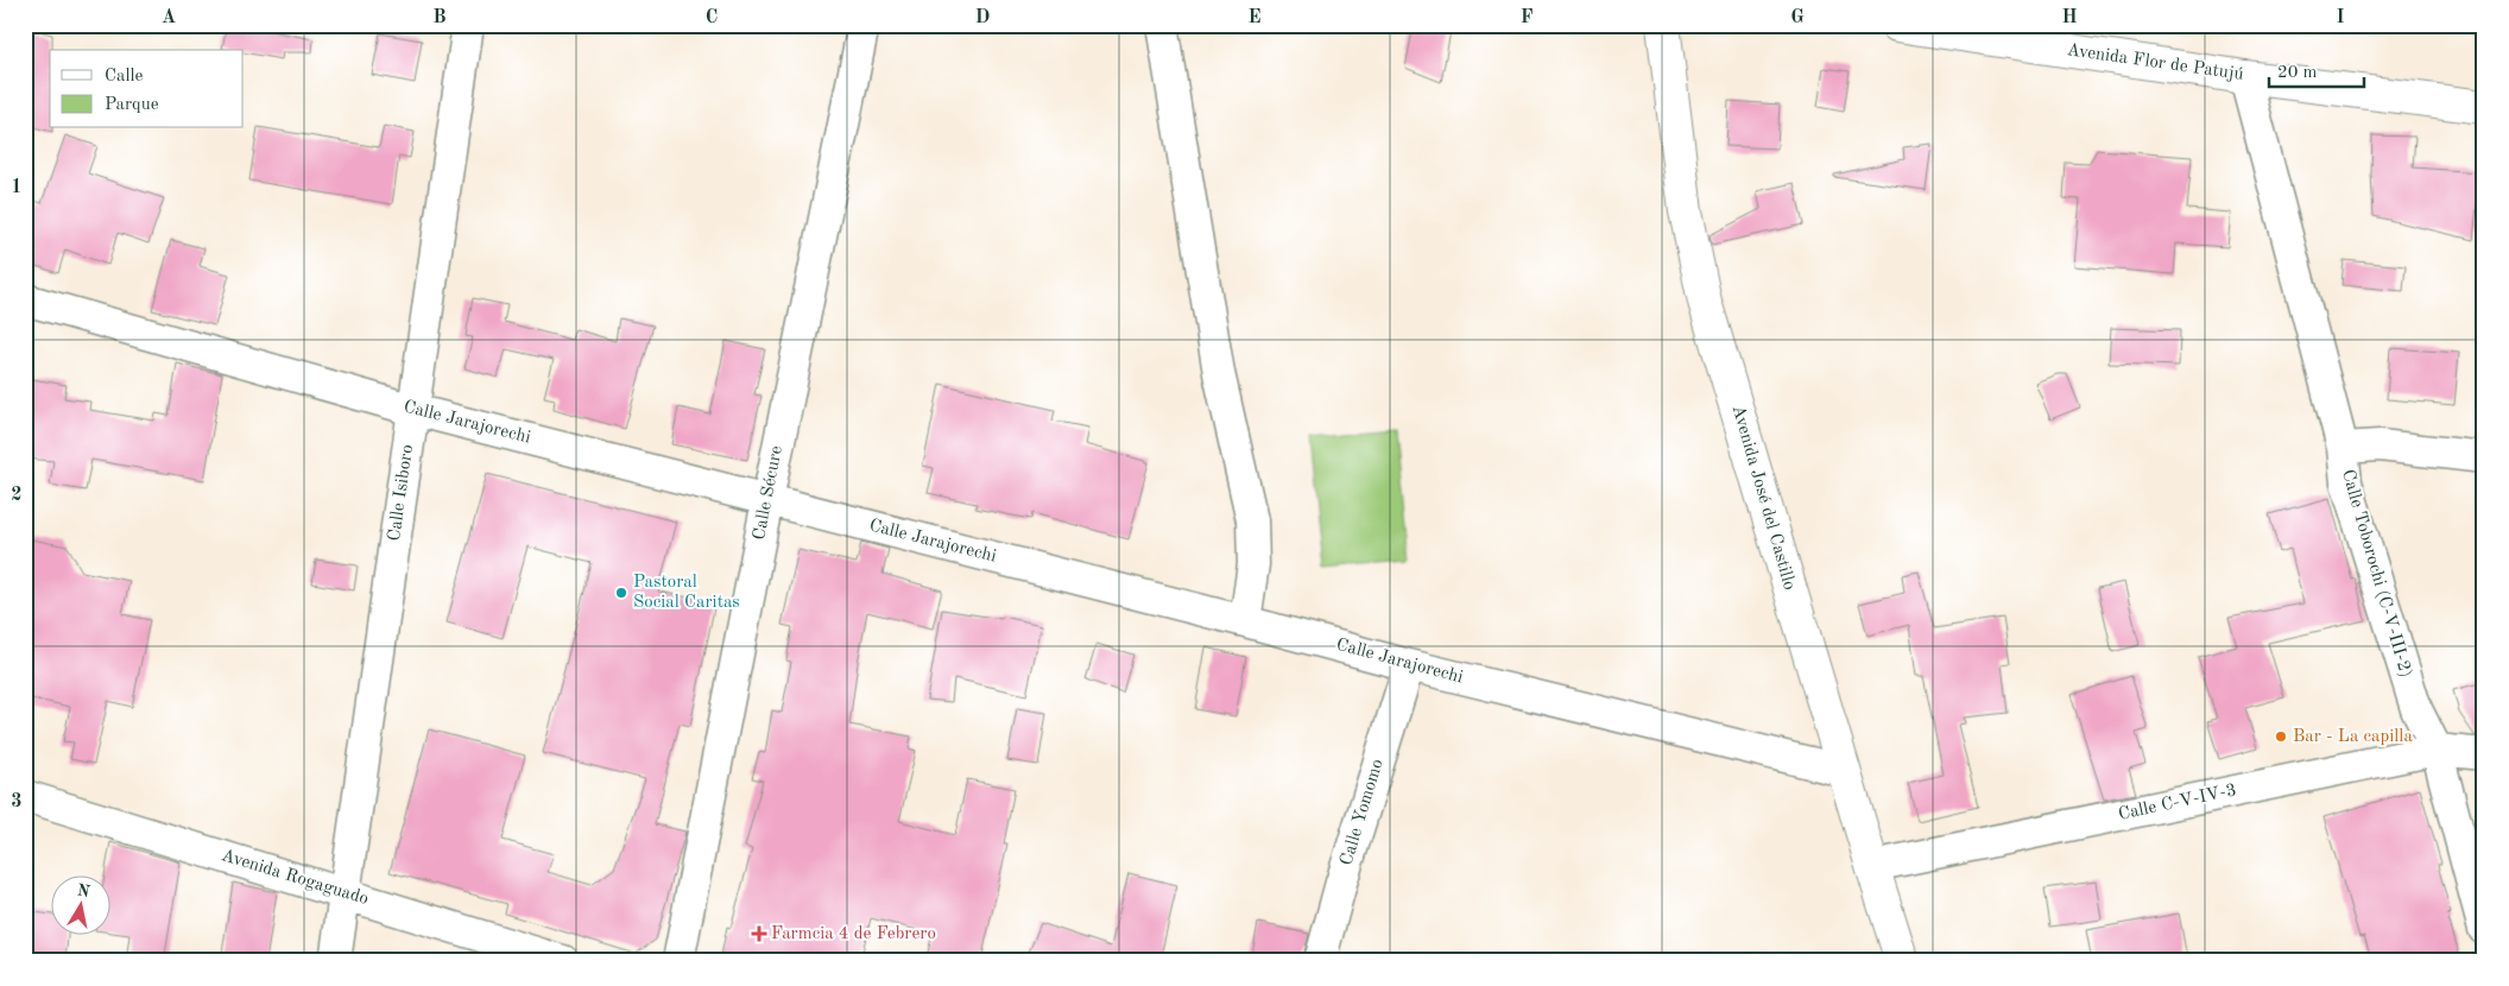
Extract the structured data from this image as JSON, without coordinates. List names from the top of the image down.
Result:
{
  "streets": {
    "main road": ["Avenida Flor de Patujú", "Avenida José del Castillo"],
    "street": [
      "Calle Jarajorechi",
      "Calle Isiboro",
      "Calle Sécure",
      "Calle Toborochi (C-V-III-2)",
      "Calle C-V-IV-3",
      "Calle Yomomo",
      "Avenida Rogaguado"
    ]
  },
  "crossings": [
    ["Avenida Flor de Patujú", "Calle Toborochi (C-V-III-2)"],
    ["Calle Jarajorechi", "Calle Isiboro"],
    ["Calle Jarajorechi", "Calle Sécure"],
    ["Calle Jarajorechi", "Avenida José del Castillo"],
    ["Calle Jarajorechi", "Calle Yomomo"],
    ["Calle Isiboro", "Avenida Rogaguado"],
    ["Avenida José del Castillo", "Calle C-V-IV-3"],
    ["Calle Toborochi (C-V-III-2)", "Calle C-V-IV-3"]
  ],
  "places": {
    "other": ["Pastoral Social Caritas", "Bar - La capilla"],
    "health": ["Farmcia 4 de Febrero"]
  },
  "legend": ["Calle", "Parque"],
  "scale_bar": "20 m",
  "north": "top",
  "grid": {
    "columns": [
      "A",
      "B",
      "C",
      "D",
      "E",
      "F",
      "G",
      "H",
      "I"
    ],
    "rows": ["1", "2", "3"]
  }
}
